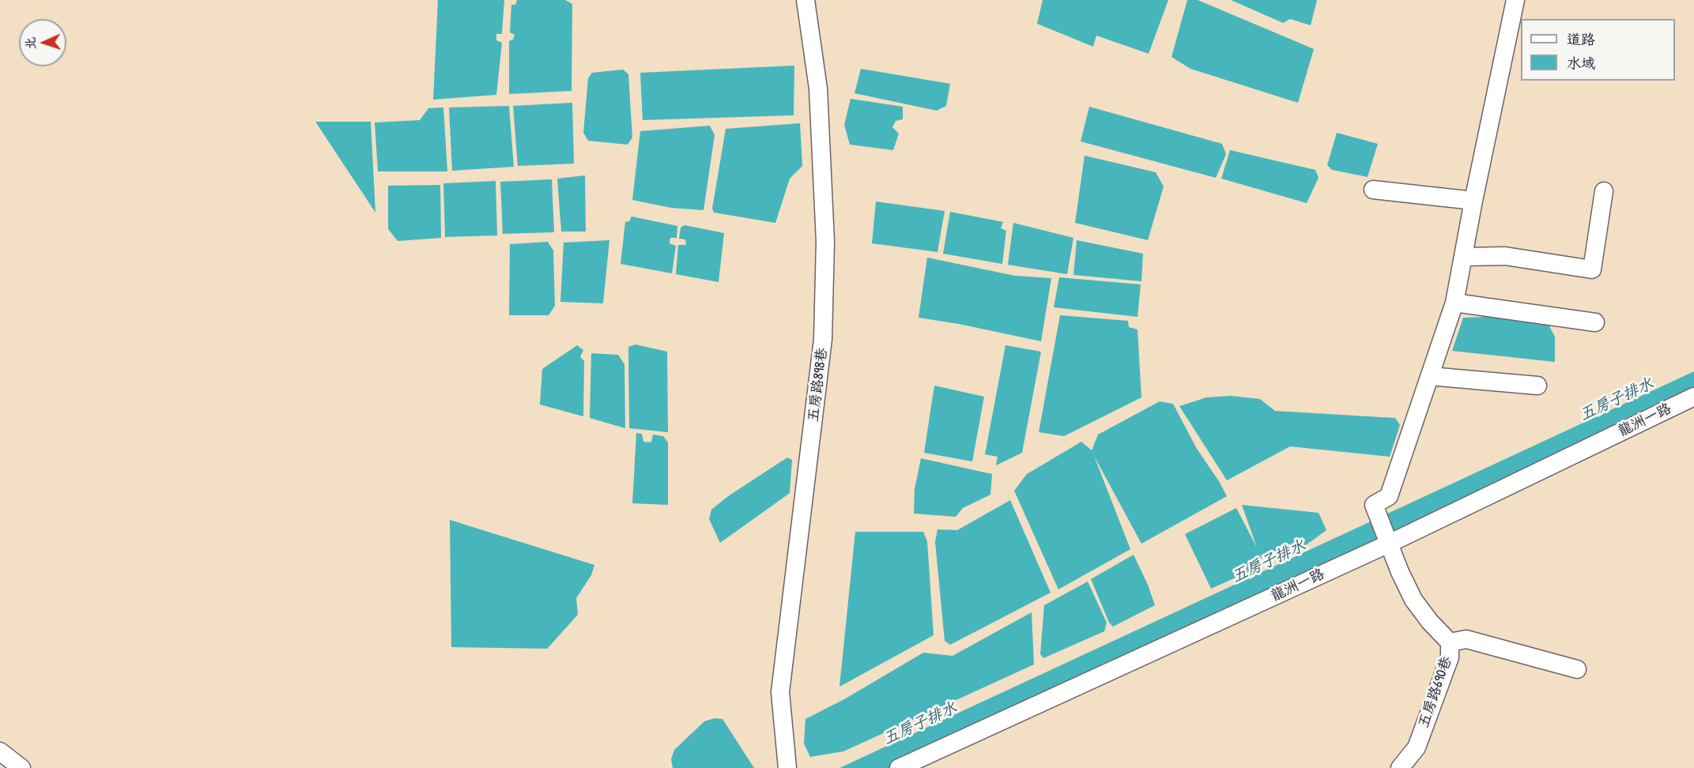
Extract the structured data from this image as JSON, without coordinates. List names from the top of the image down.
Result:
{
  "streets": {
    "street": ["五房路898巷", "龍洲一路", "五房路690巷"]
  },
  "crossings": [
    ["龍洲一路", "五房路690巷"]
  ],
  "water": ["五房子排水"],
  "legend": ["道路", "水域"],
  "north": "left"
}
